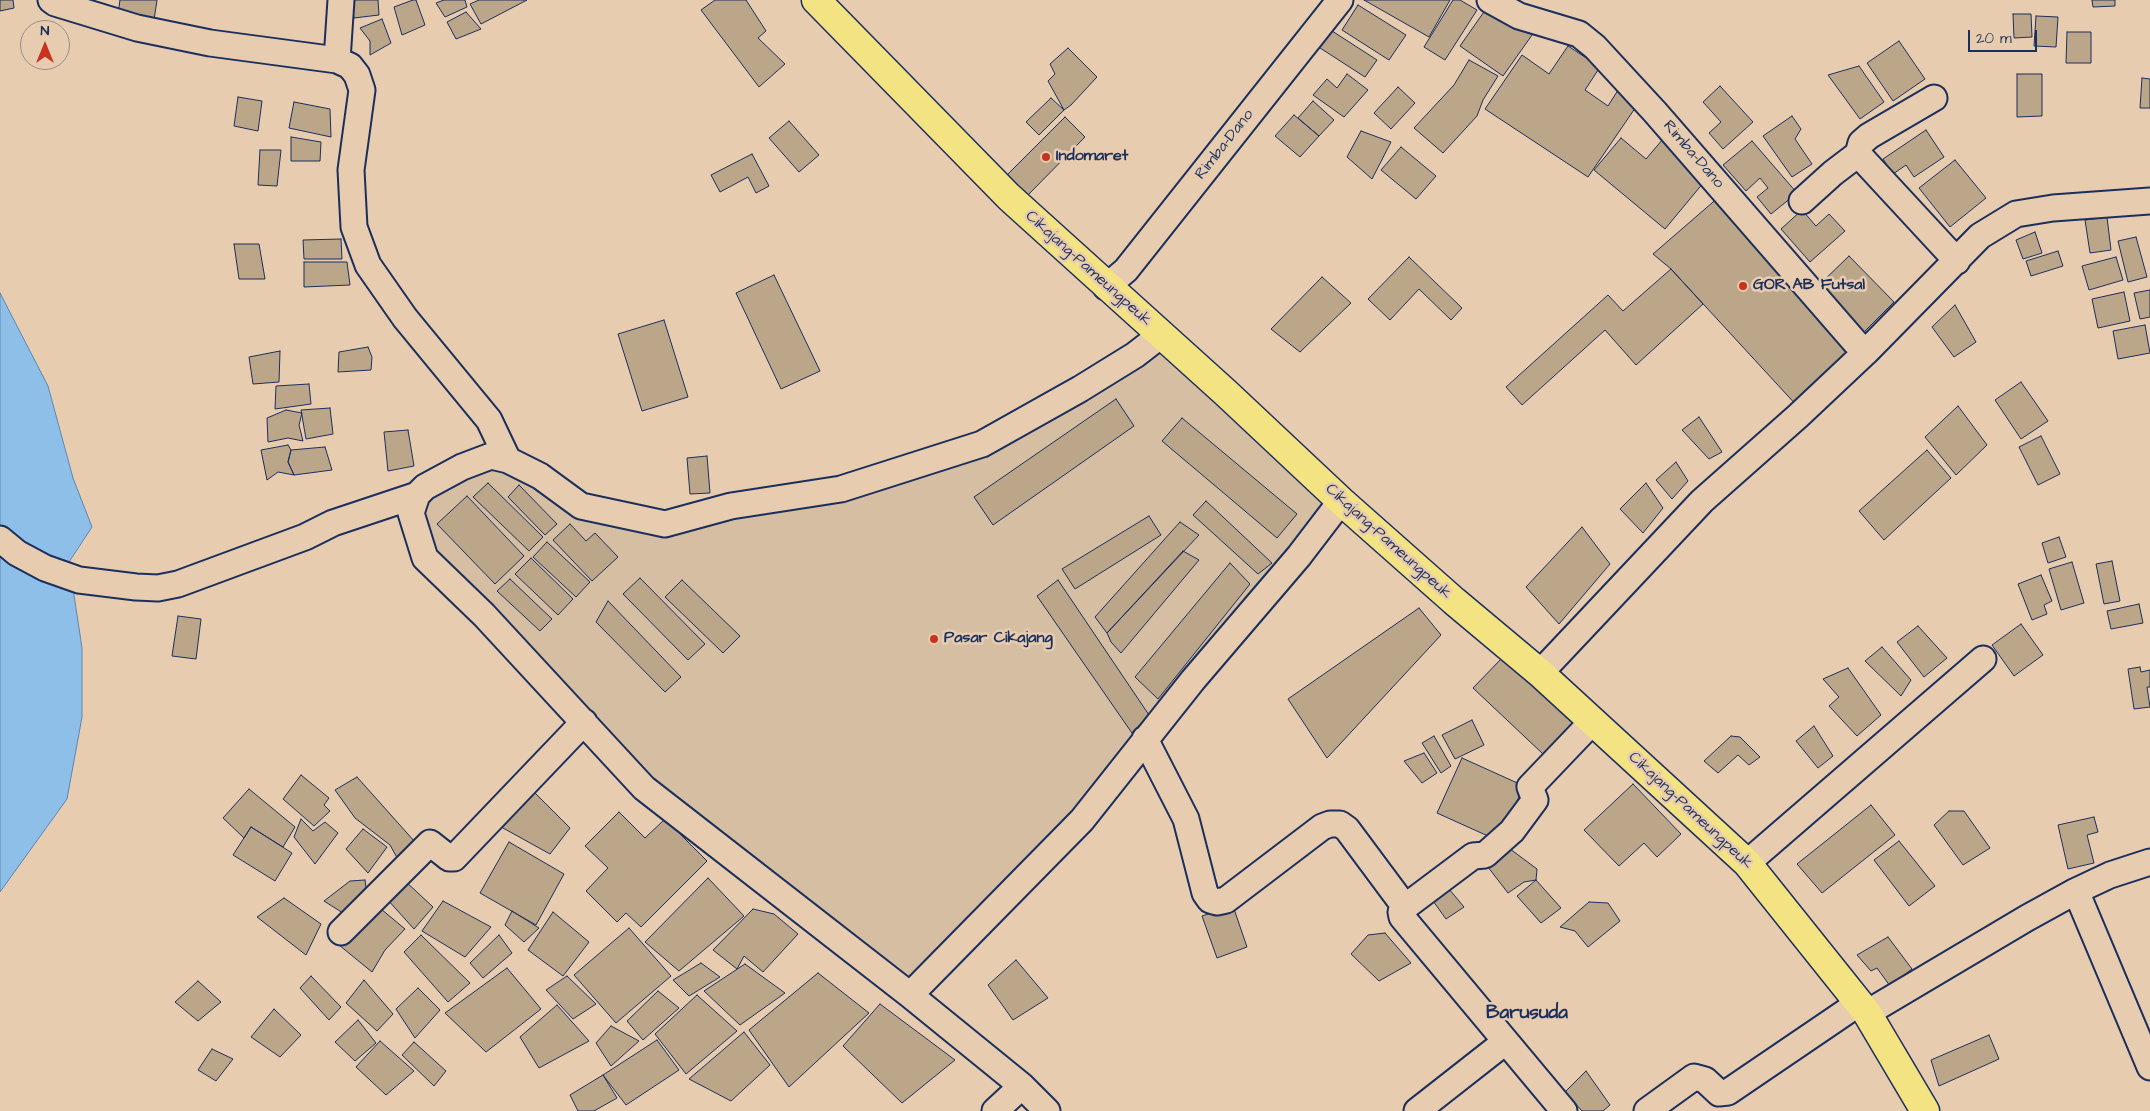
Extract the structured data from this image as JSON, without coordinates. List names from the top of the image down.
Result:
{
  "streets": {
    "main road": ["Cikajang-Pameungpeuk"],
    "street": ["Rimba-Dano"]
  },
  "crossings": [
    ["Rimba-Dano", "Cikajang-Pameungpeuk"]
  ],
  "districts": ["Barusuda"],
  "places": ["Indomaret", "GOR AB Futsal", "Pasar Cikajang"],
  "scale_bar": "20 m",
  "north": "top"
}
